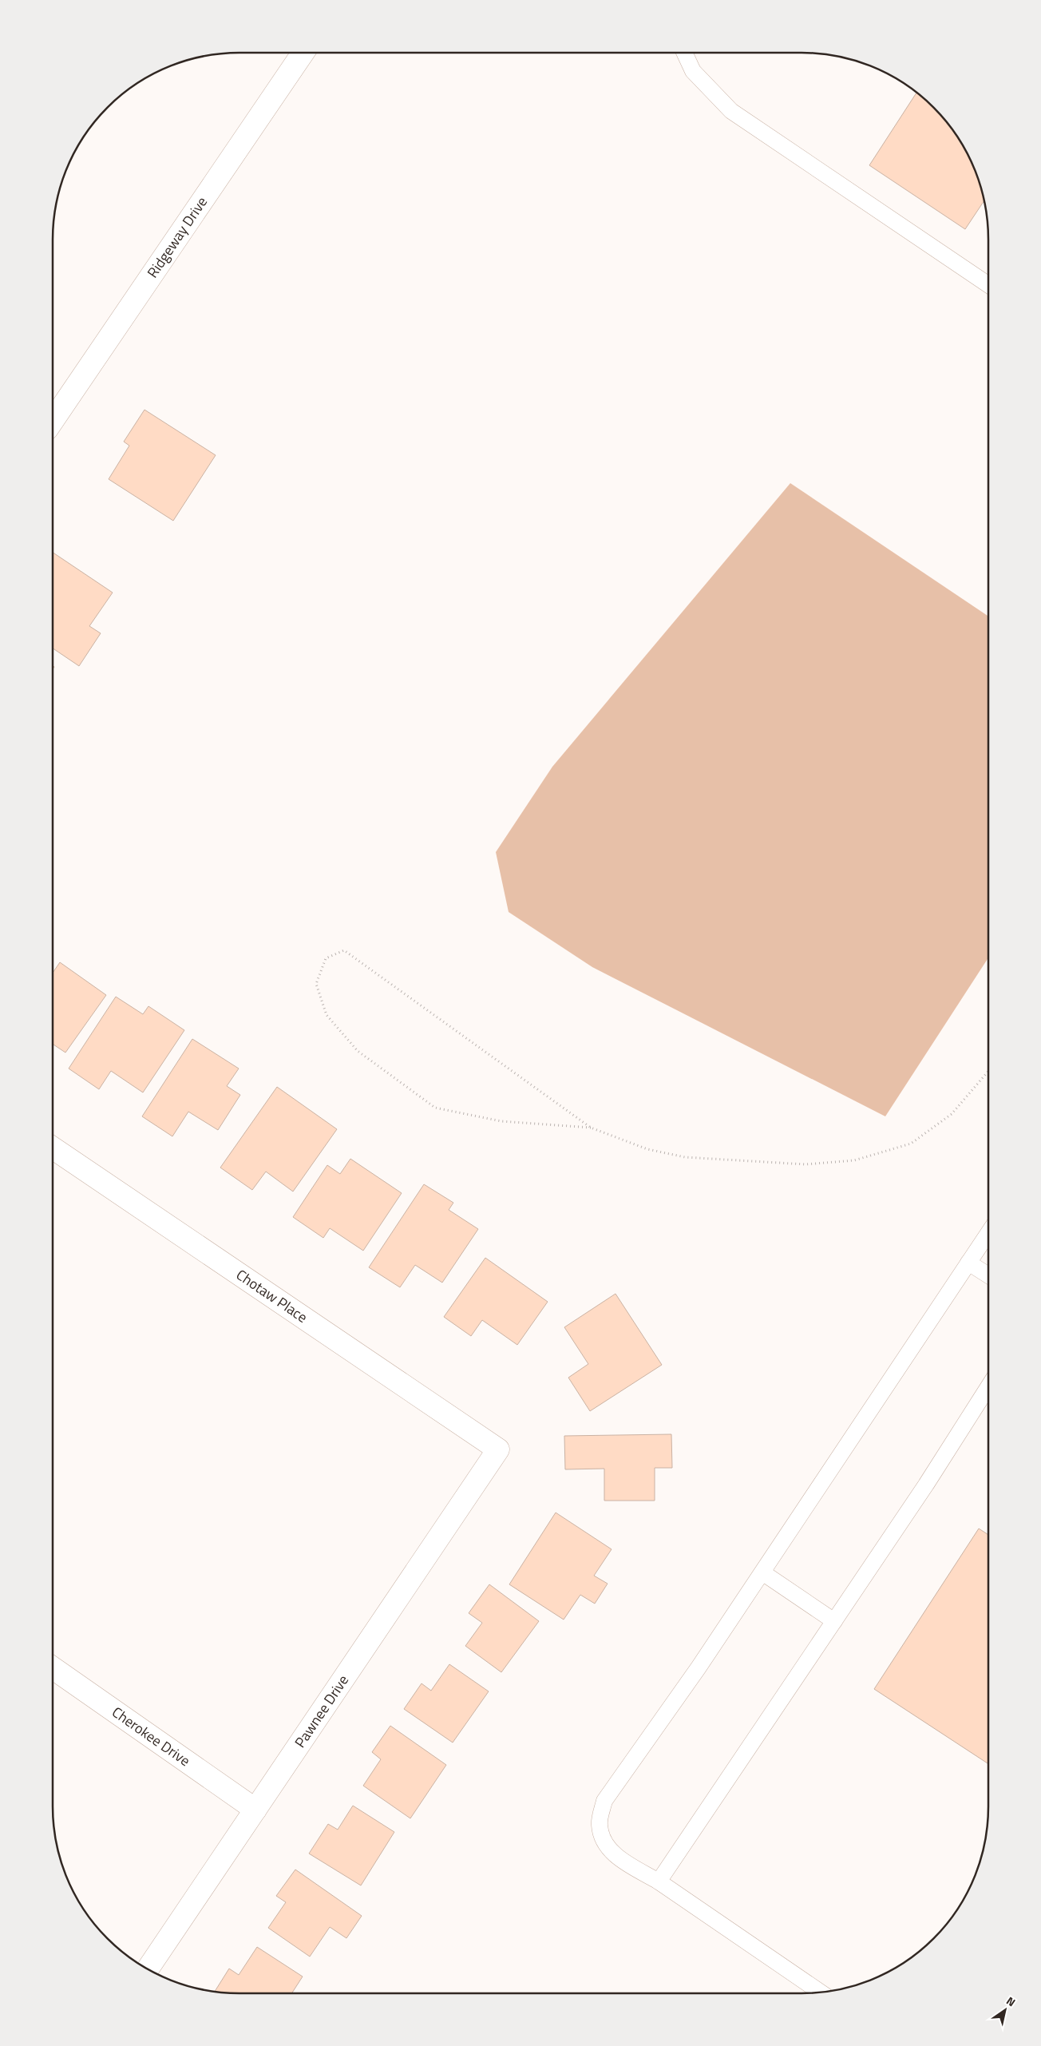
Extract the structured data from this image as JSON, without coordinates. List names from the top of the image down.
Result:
{
  "streets": {
    "street": [
      "Ridgeway Drive",
      "Chotaw Place",
      "Pawnee Drive",
      "Cherokee Drive"
    ]
  },
  "crossings": [
    ["Chotaw Place", "Pawnee Drive"],
    ["Pawnee Drive", "Cherokee Drive"]
  ],
  "north": "top right"
}
